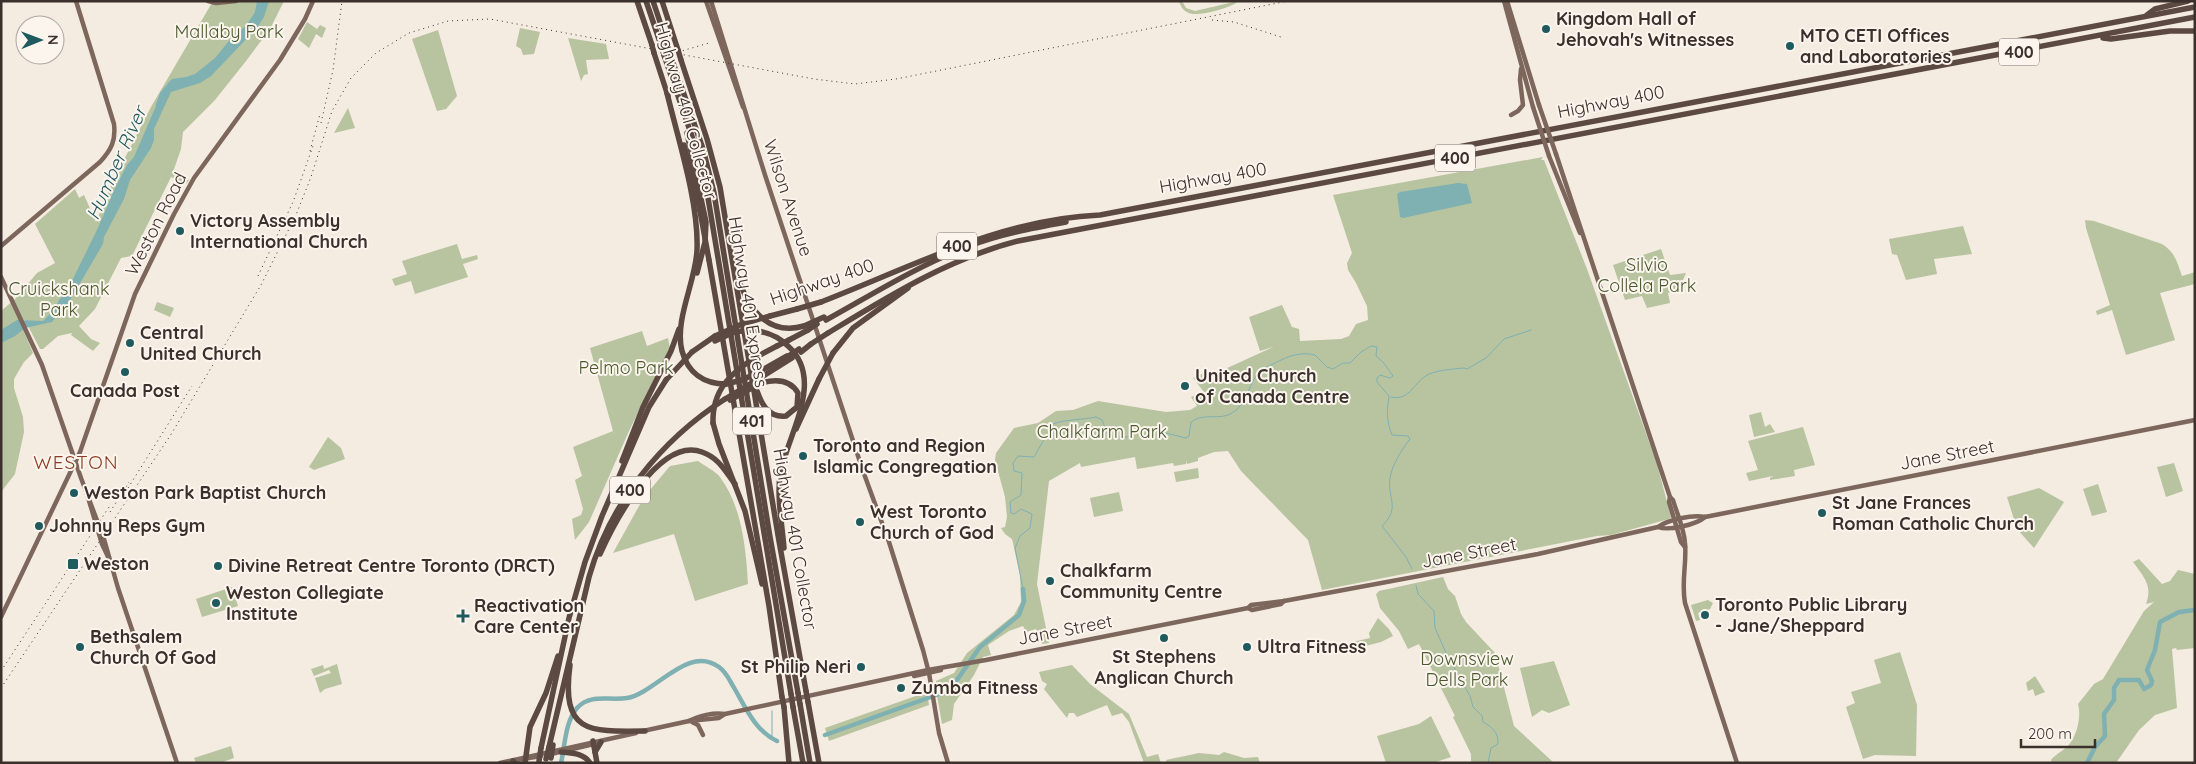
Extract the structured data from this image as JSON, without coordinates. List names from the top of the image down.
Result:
{
  "streets": {
    "highway": [
      "400",
      "Highway 400",
      "Highway 401 Collector",
      "Highway 401 Express",
      "401"
    ],
    "main road": ["Wilson Avenue", "Weston Road", "Jane Street"]
  },
  "crossings": [
    ["400", "Highway 400"],
    ["Highway 401 Collector", "Highway 401 Express"],
    ["Wilson Avenue", "Jane Street"]
  ],
  "districts": ["WESTON"],
  "water": ["Humber River"],
  "parks": [
    "Mallaby Park",
    "Silvio Collela Park",
    "Cruickshank Park",
    "Pelmo Park",
    "Chalkfarm Park",
    "Downsview Dells Park"
  ],
  "places": {
    "other": [
      "Kingdom Hall of Jehovah's Witnesses",
      "MTO CETI Offices and Laboratories",
      "Victory Assembly International Church",
      "Central United Church",
      "Canada Post",
      "United Church of Canada Centre",
      "Toronto and Region Islamic Congregation",
      "Weston Park Baptist Church",
      "St Jane Frances Roman Catholic Church",
      "West Toronto Church of God",
      "Johnny Reps Gym",
      "Divine Retreat Centre Toronto (DRCT)",
      "Chalkfarm Community Centre",
      "Weston Collegiate Institute",
      "Toronto Public Library - Jane/Sheppard",
      "St Stephens Anglican Church",
      "Bethsalem Church Of God",
      "Ultra Fitness",
      "St Philip Neri",
      "Zumba Fitness"
    ],
    "transit": ["Weston"],
    "health": ["Reactivation Care Center"]
  },
  "scale_bar": "200 m",
  "north": "right"
}
